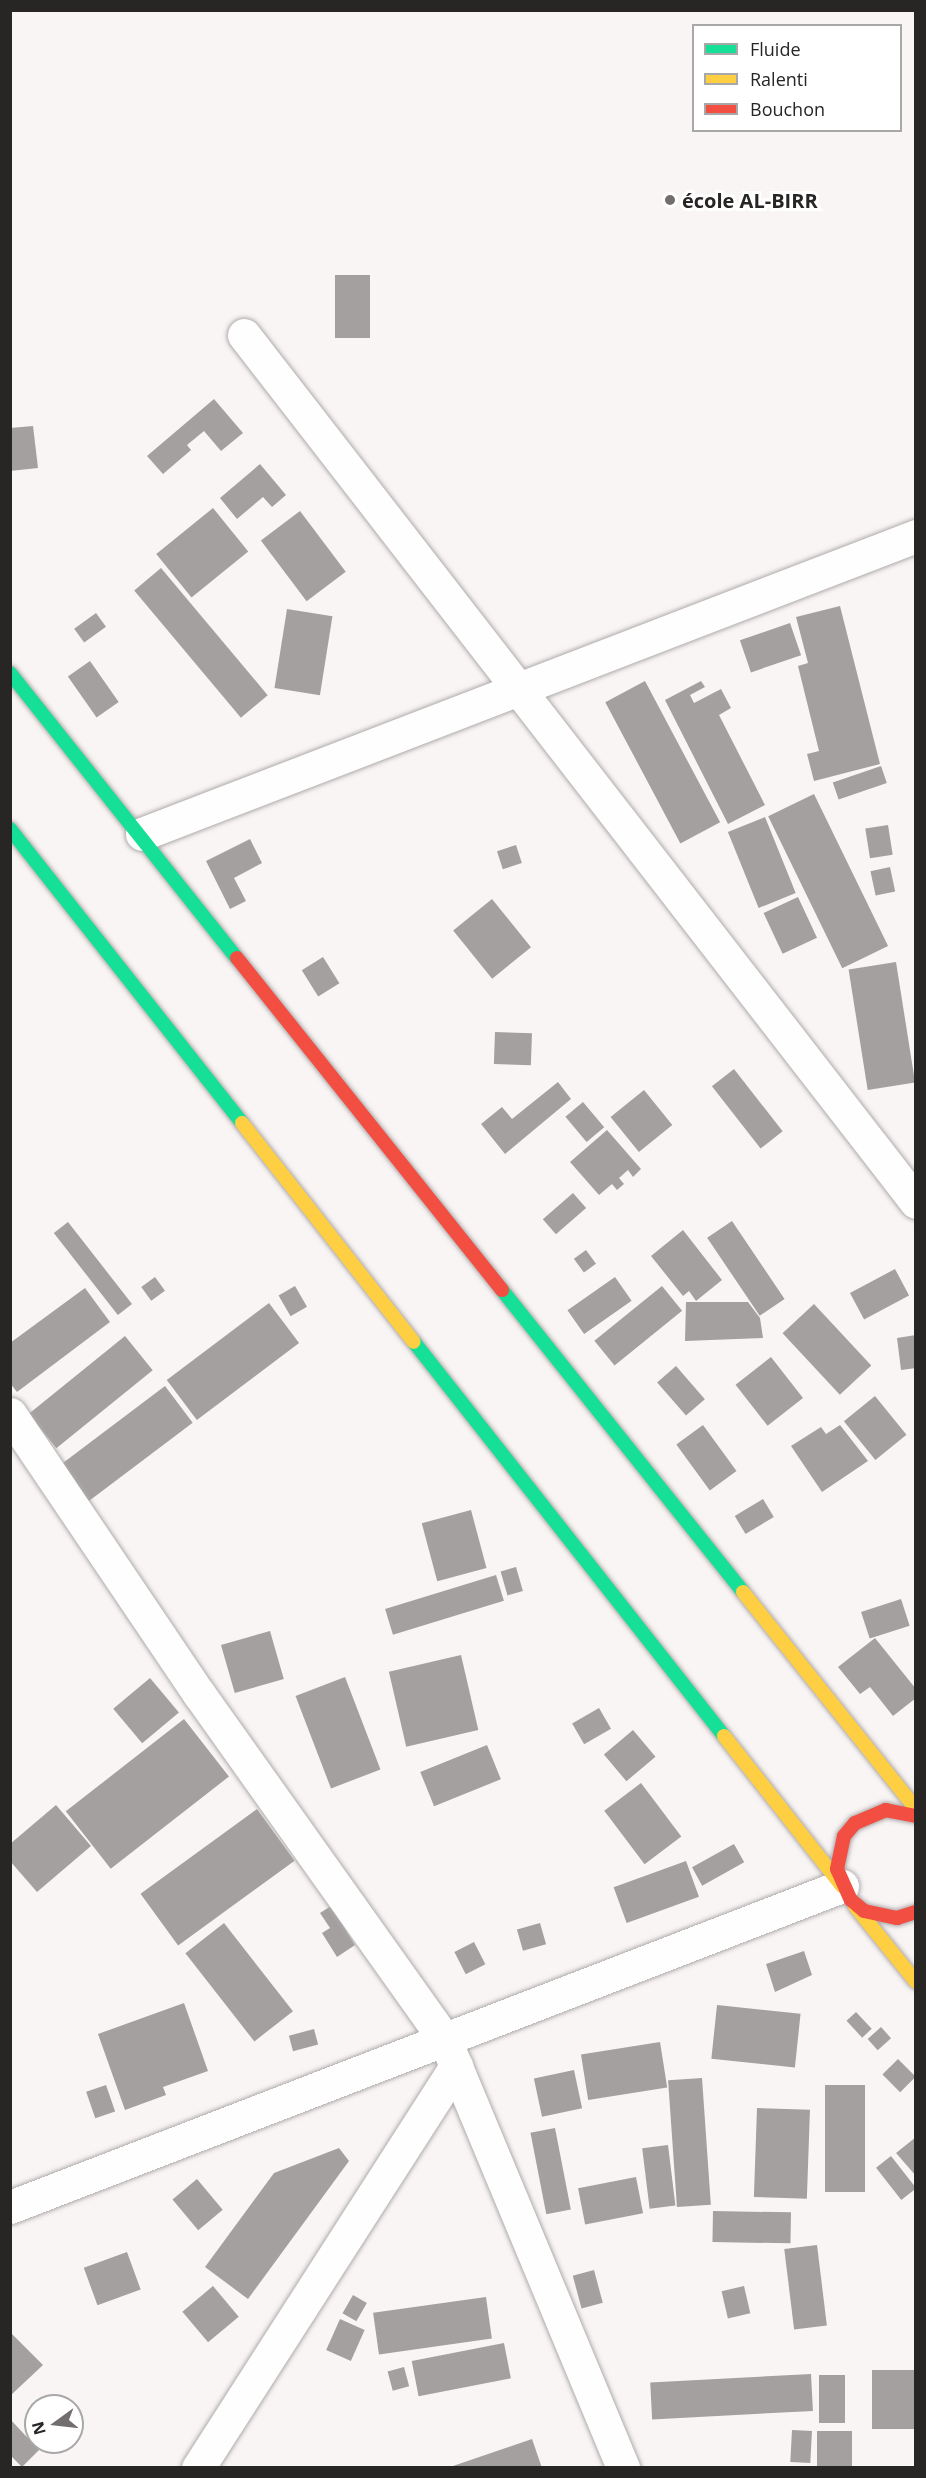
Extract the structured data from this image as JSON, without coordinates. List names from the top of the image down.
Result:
{
  "places": ["école AL-BIRR"],
  "legend": ["Fluide", "Ralenti", "Bouchon"],
  "north": "left"
}
